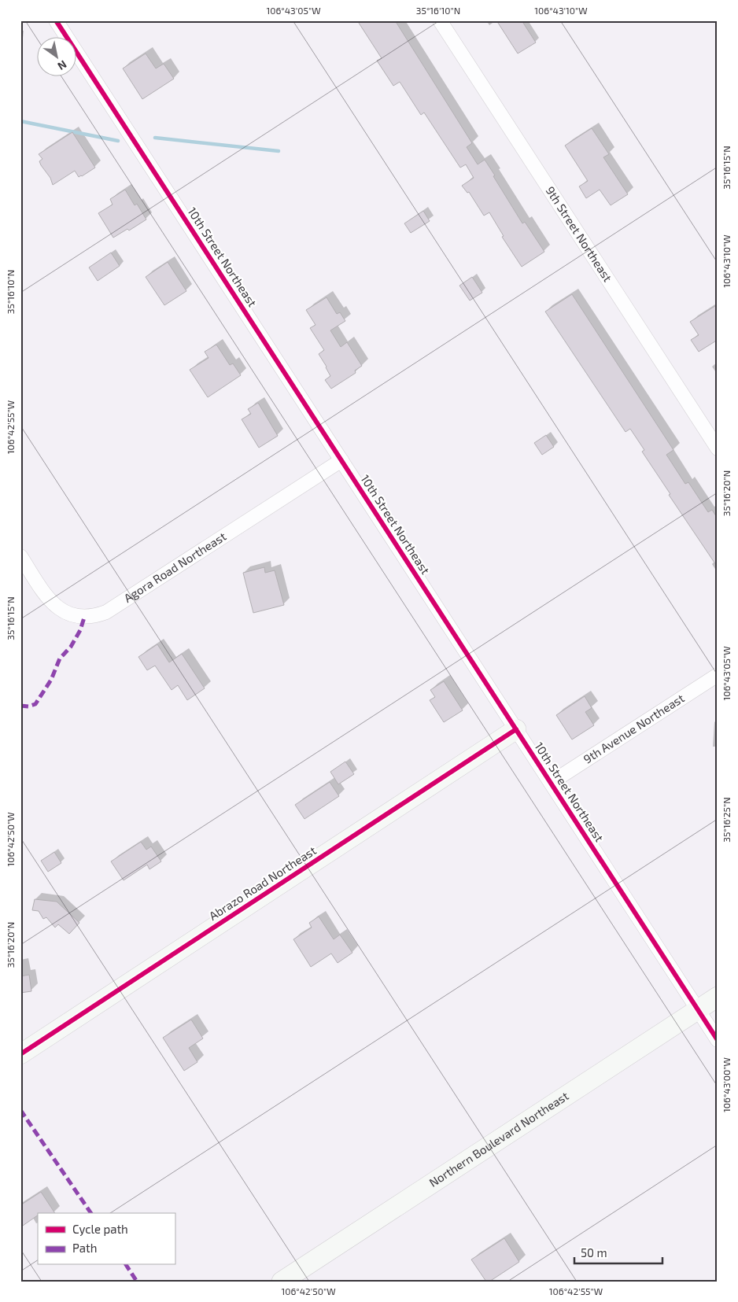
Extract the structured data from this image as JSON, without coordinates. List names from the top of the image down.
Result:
{
  "streets": {
    "street": [
      "9th Street Northeast",
      "10th Street Northeast",
      "Agora Road Northeast",
      "9th Avenue Northeast",
      "Abrazo Road Northeast",
      "Northern Boulevard Northeast"
    ]
  },
  "crossings": [
    ["10th Street Northeast", "Agora Road Northeast"],
    ["10th Street Northeast", "9th Avenue Northeast"],
    ["10th Street Northeast", "Abrazo Road Northeast"],
    ["10th Street Northeast", "Northern Boulevard Northeast"]
  ],
  "legend": ["Cycle path", "Path"],
  "scale_bar": "50 m",
  "north": "bottom right",
  "coordinates": [
    "106°43'05\"W",
    "35°16'10\"N",
    "106°43'10\"W",
    "35°16'15\"N",
    "106°42'55\"W",
    "35°16'20\"N",
    "35°16'25\"N",
    "106°42'50\"W",
    "106°43'00\"W"
  ]
}
